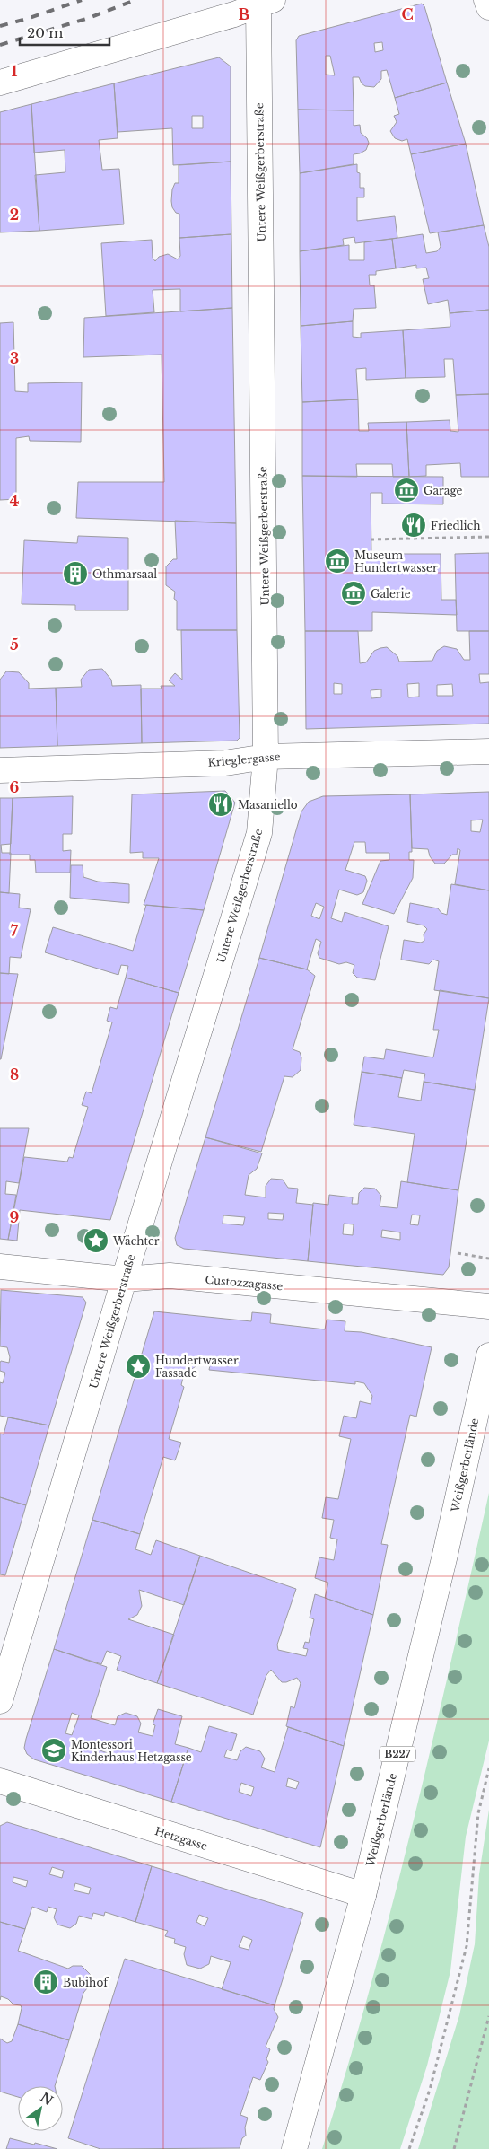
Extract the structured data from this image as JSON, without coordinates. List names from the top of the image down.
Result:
{
  "streets": {
    "street": [
      "Untere Weißgerberstraße",
      "Krieglergasse",
      "Custozzagasse",
      "Weißgerberlände",
      "B227",
      "Hetzgasse"
    ]
  },
  "crossings": [
    ["Untere Weißgerberstraße", "Krieglergasse"],
    ["Untere Weißgerberstraße", "Custozzagasse"],
    ["Weißgerberlände", "Hetzgasse"]
  ],
  "places": {
    "museum": ["Garage", "Museum Hundertwasser", "Galerie"],
    "restaurant": ["Friedlich", "Masaniello"],
    "building": ["Othmarsaal", "Bubihof"],
    "place": ["Wächter", "Hundertwasser Fassade"],
    "school or university": ["Montessori Kinderhaus Hetzgasse"]
  },
  "scale_bar": "20 m",
  "north": "top right",
  "grid": {
    "columns": ["B", "C"],
    "rows": [
      "1",
      "2",
      "3",
      "4",
      "5",
      "6",
      "7",
      "8",
      "9"
    ]
  }
}
